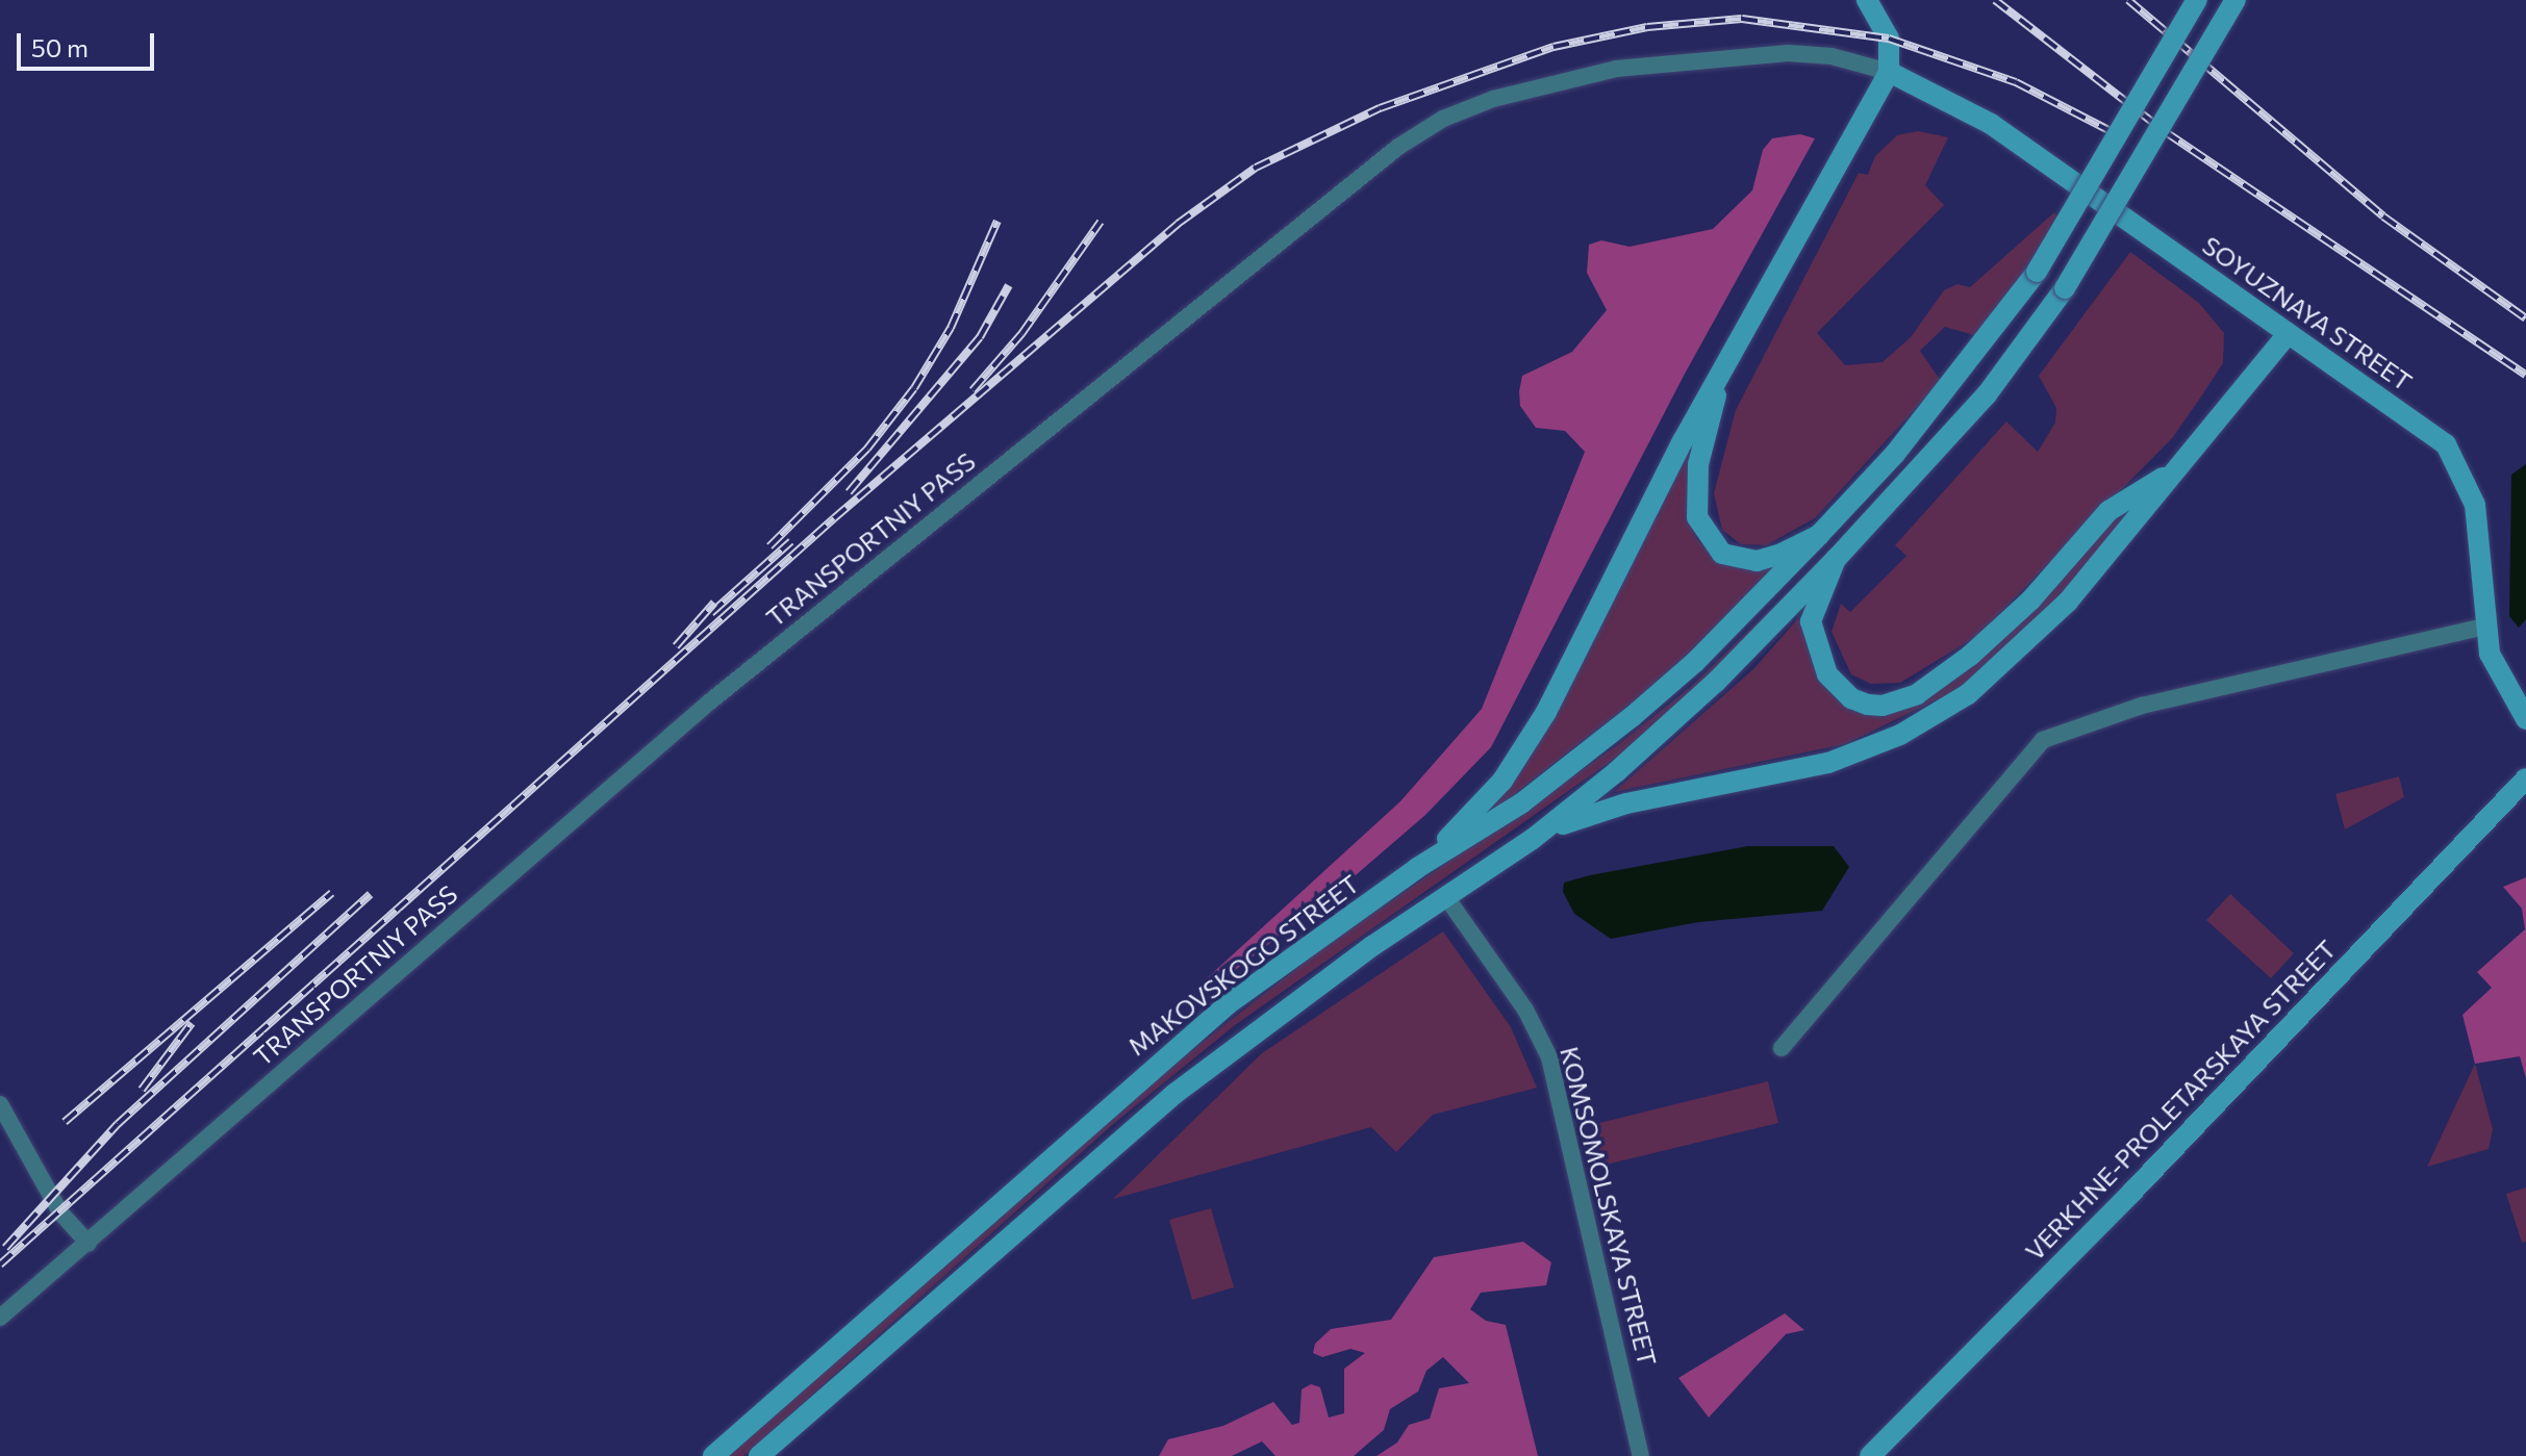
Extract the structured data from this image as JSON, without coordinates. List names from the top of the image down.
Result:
{
  "streets": {
    "street": [
      "SOYUZNAYA STREET",
      "TRANSPORTNIY PASS",
      "MAKOVSKOGO STREET",
      "VERKHNE-PROLETARSKAYA STREET",
      "KOMSOMOLSKAYA STREET"
    ]
  },
  "crossings": [
    ["SOYUZNAYA STREET", "TRANSPORTNIY PASS"]
  ],
  "scale_bar": "50 m"
}
